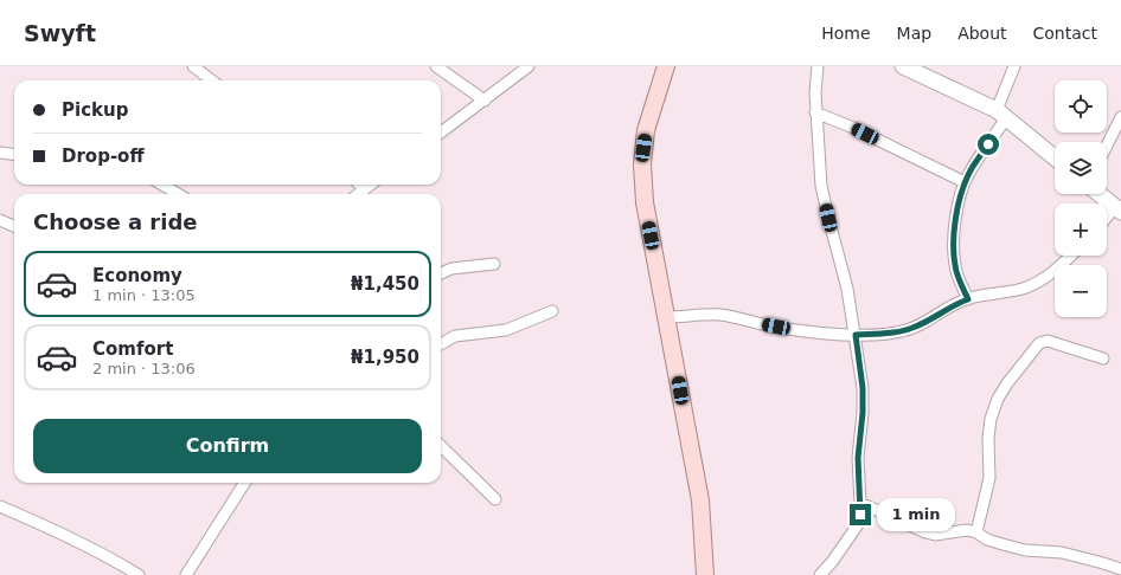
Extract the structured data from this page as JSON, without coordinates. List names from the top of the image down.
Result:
{
  "page": {
    "header": "Swyft",
    "nav": [
      "Home",
      "Map",
      "About",
      "Contact"
    ],
    "map_buttons": ["+", "−"],
    "banner": ["Pickup", "Drop-off"],
    "heading": "Choose a ride",
    "list": [
      {
        "name": "Economy",
        "note": "1 min · 13:05",
        "value": "₦1,450"
      },
      {
        "name": "Comfort",
        "note": "2 min · 13:06",
        "value": "₦1,950"
      }
    ],
    "buttons": "Confirm",
    "bubble": "1 min"
  }
}
